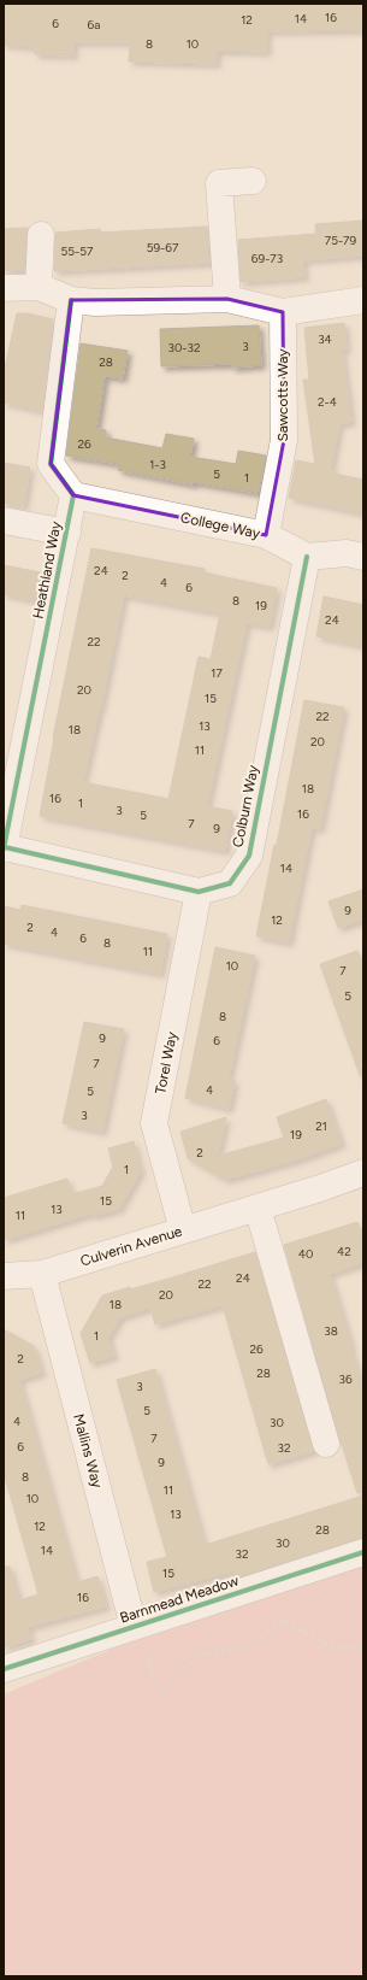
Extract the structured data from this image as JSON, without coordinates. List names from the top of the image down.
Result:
{
  "streets": {
    "street": [
      "Sawcotts Way",
      "College Way",
      "Heathland Way",
      "Colburn Way",
      "Torel Way",
      "Culverin Avenue",
      "Mallins Way",
      "Barnmead Meadow"
    ]
  },
  "crossings": [
    ["Sawcotts Way", "College Way"],
    ["College Way", "Heathland Way"],
    ["College Way", "Colburn Way"],
    ["Heathland Way", "Colburn Way"],
    ["Colburn Way", "Torel Way"],
    ["Torel Way", "Culverin Avenue"],
    ["Culverin Avenue", "Mallins Way"],
    ["Mallins Way", "Barnmead Meadow"]
  ],
  "house_numbers": [
    "16",
    "14",
    "12",
    "6",
    "6a",
    "8",
    "10",
    "75-79",
    "59-67",
    "55-57",
    "69-73",
    "34",
    "3",
    "30-32",
    "28",
    "2-4",
    "26",
    "1-3",
    "5",
    "1",
    "24",
    "2",
    "4",
    "6",
    "8",
    "19",
    "24",
    "22",
    "17",
    "20",
    "15",
    "22",
    "13",
    "18",
    "20",
    "11",
    "18",
    "16",
    "1",
    "3",
    "16",
    "5",
    "7",
    "9",
    "14",
    "9",
    "12",
    "2",
    "4",
    "6",
    "8",
    "11",
    "10",
    "7",
    "5",
    "8",
    "9",
    "6",
    "7",
    "4",
    "5",
    "3",
    "21",
    "19",
    "2",
    "1",
    "15",
    "13",
    "11",
    "42",
    "40",
    "24",
    "22",
    "20",
    "18",
    "38",
    "1",
    "26",
    "2",
    "28",
    "36",
    "3",
    "5",
    "4",
    "30",
    "7",
    "6",
    "32",
    "9",
    "8",
    "11",
    "10",
    "13",
    "12",
    "28",
    "30",
    "14",
    "32",
    "15",
    "16"
  ]
}
